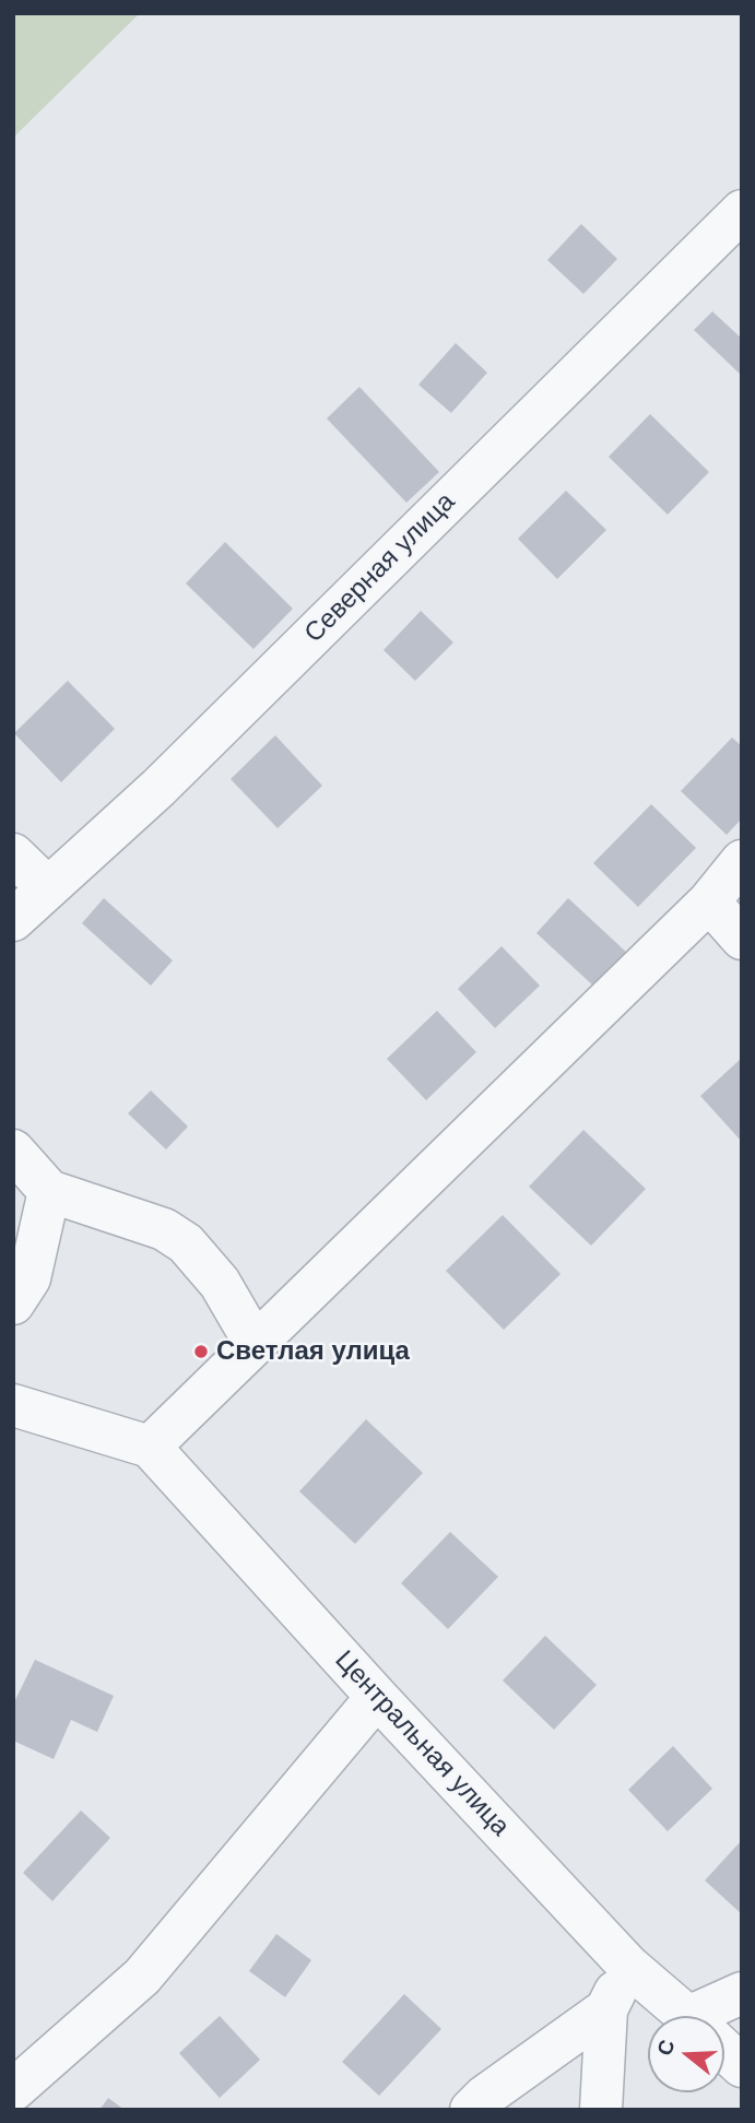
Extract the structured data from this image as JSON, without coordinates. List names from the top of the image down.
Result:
{
  "streets": {
    "street": ["Северная улица", "Центральная улица"]
  },
  "places": ["Светлая улица"],
  "north": "left"
}
